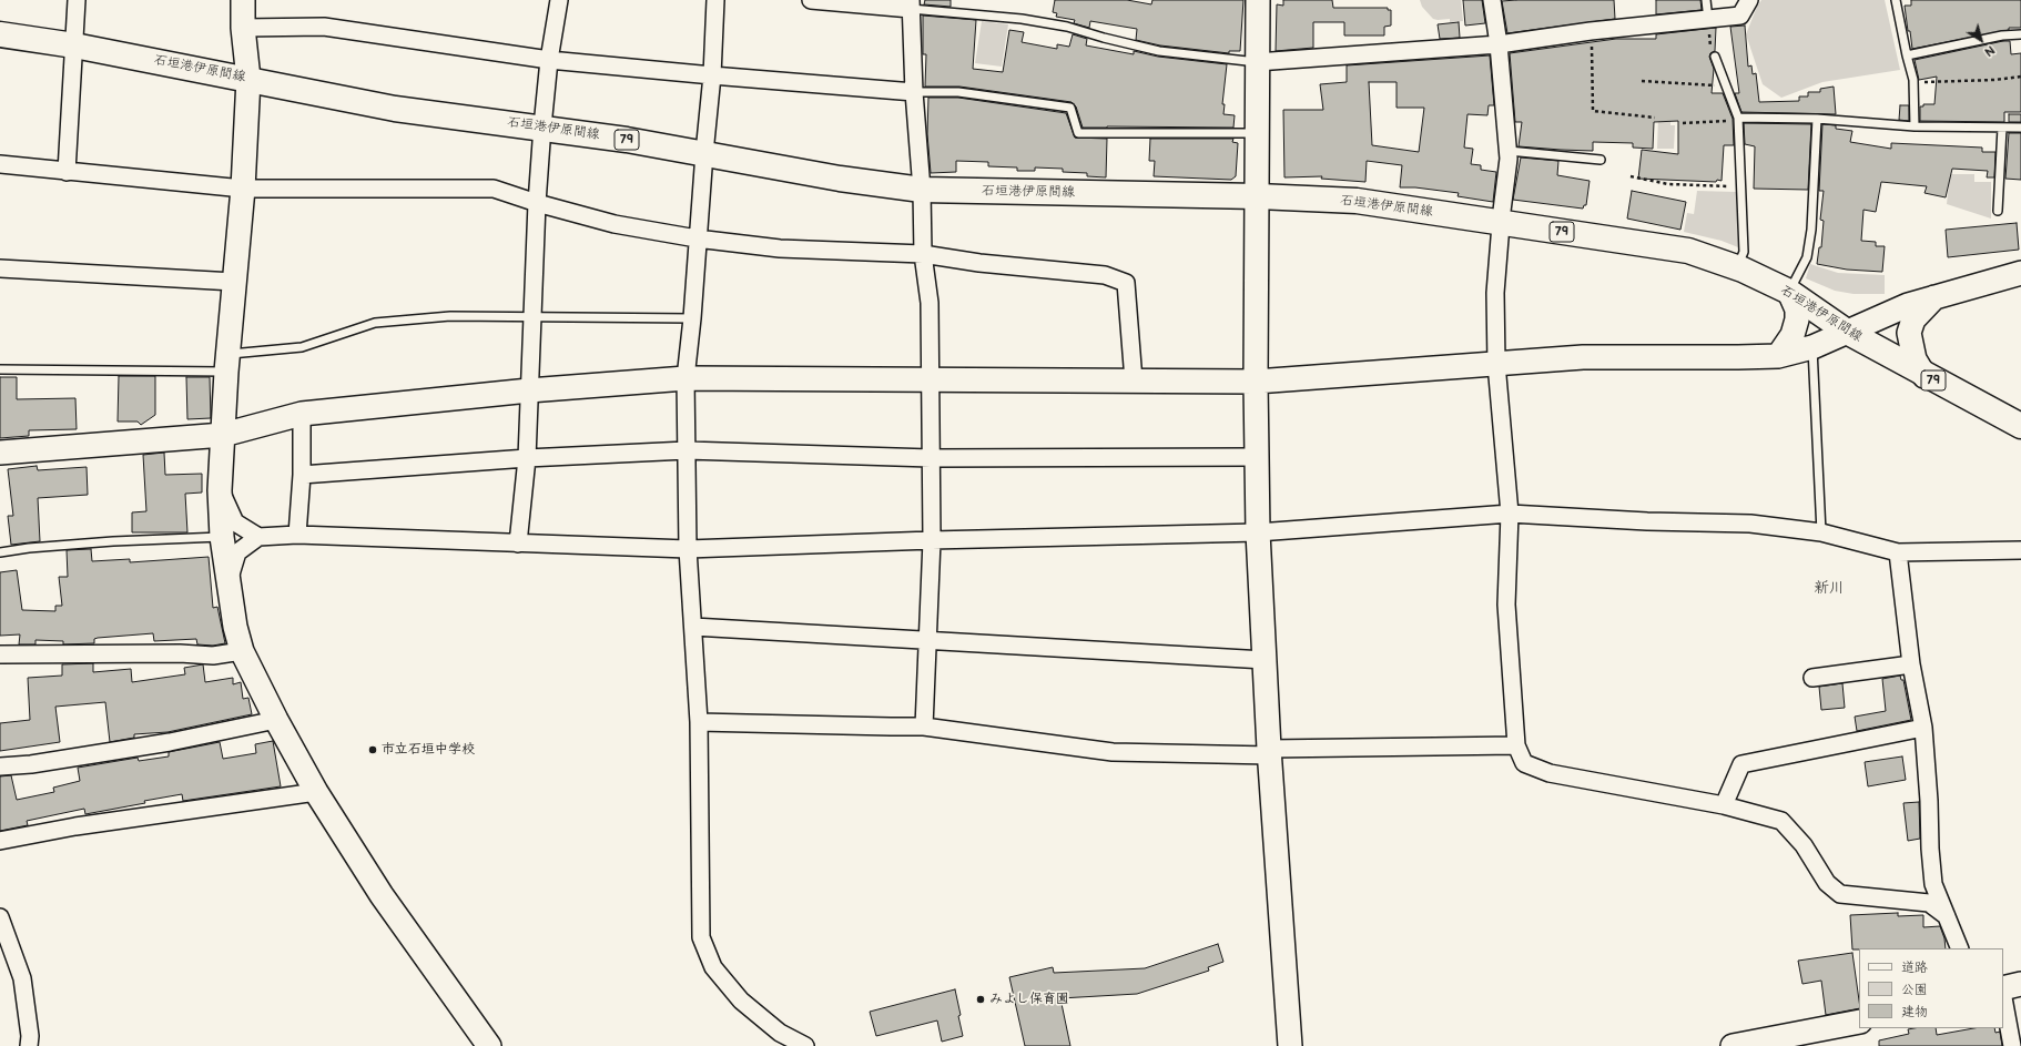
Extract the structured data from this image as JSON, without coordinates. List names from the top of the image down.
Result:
{
  "streets": {
    "main road": ["石垣港伊原間線", "79"]
  },
  "districts": ["新川"],
  "places": ["市立石垣中学校", "みよし保育園"],
  "legend": ["道路", "公園", "建物"],
  "north": "bottom right"
}
